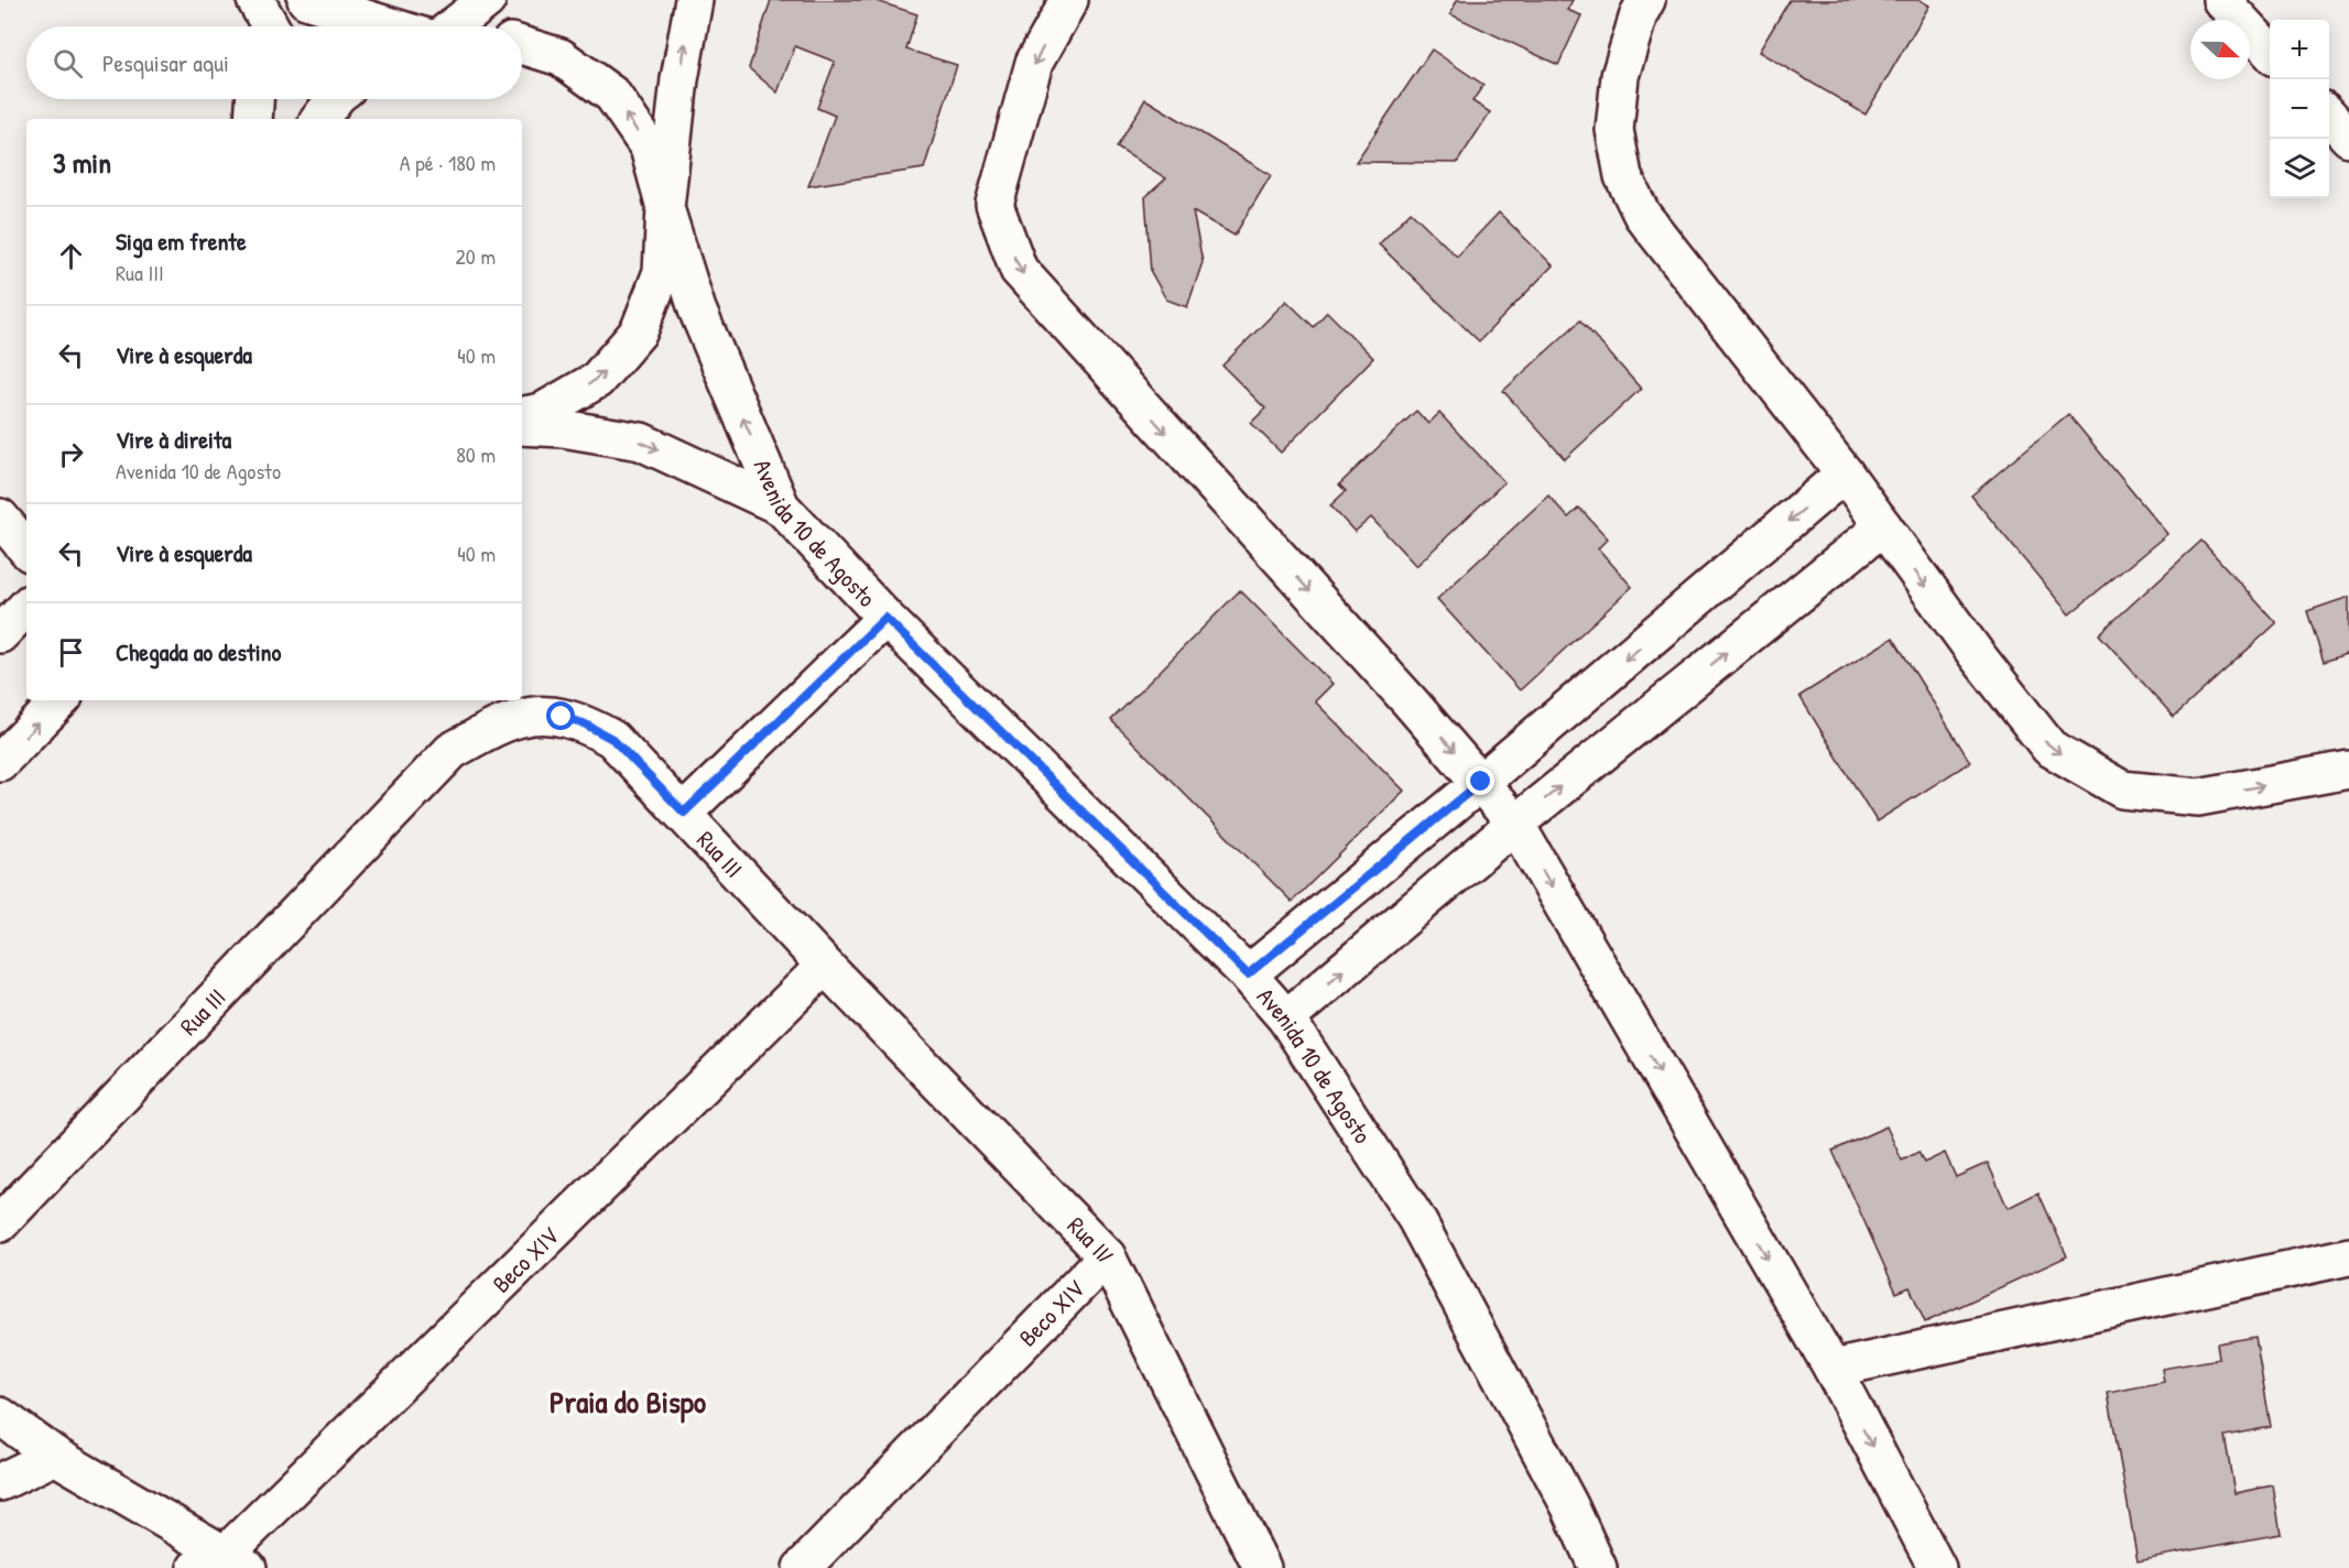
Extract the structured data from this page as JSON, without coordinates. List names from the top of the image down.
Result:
{
  "streets": {
    "street": ["Avenida 10 de Agosto", "Rua III", "Beco XIV"]
  },
  "crossings": [
    ["Rua III", "Beco XIV"]
  ],
  "districts": ["Praia do Bispo"],
  "north": "right",
  "page": {
    "map_buttons": ["+", "−"],
    "search": "Pesquisar aqui",
    "heading": ["3 min", "A pé · 180 m"],
    "list": [
      ["Siga em frente", "Rua III", "20 m"],
      ["Vire à esquerda", "40 m"],
      ["Vire à direita", "Avenida 10 de Agosto", "80 m"],
      ["Vire à esquerda", "40 m"],
      "Chegada ao destino"
    ]
  }
}
